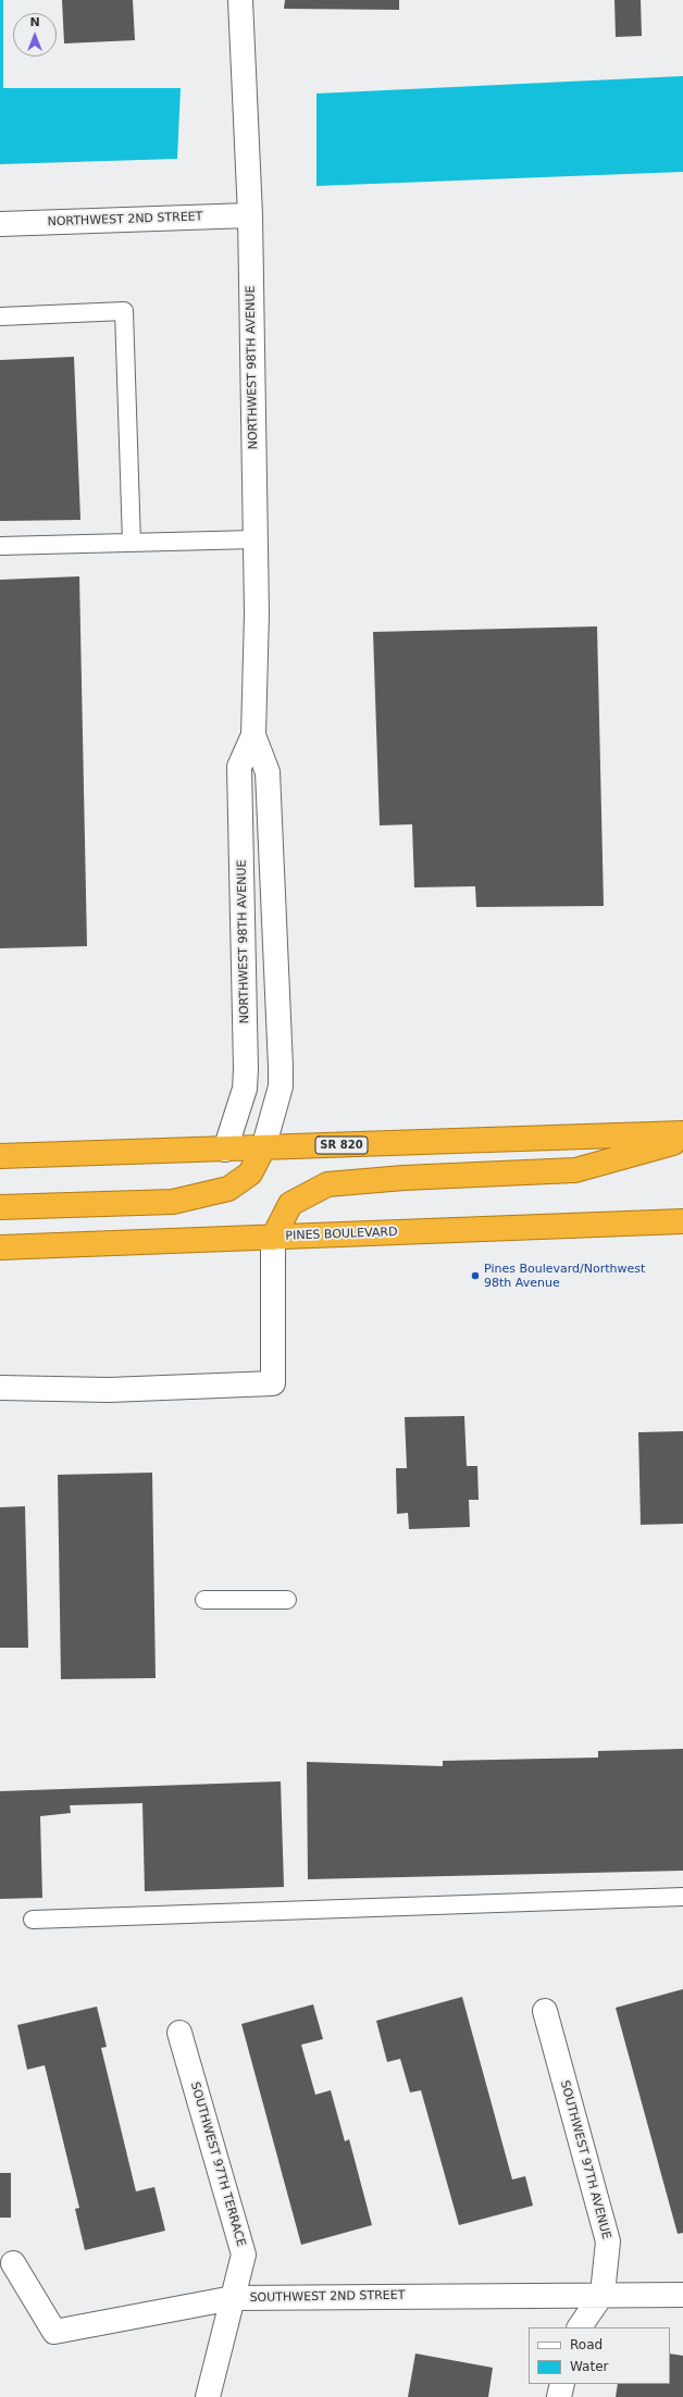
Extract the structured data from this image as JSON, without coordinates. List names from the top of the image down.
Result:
{
  "streets": {
    "highway": ["SR 820", "PINES BOULEVARD"],
    "street": [
      "NORTHWEST 2ND STREET",
      "NORTHWEST 98TH AVENUE",
      "SOUTHWEST 97TH AVENUE",
      "SOUTHWEST 97TH TERRACE",
      "SOUTHWEST 2ND STREET"
    ]
  },
  "crossings": [
    ["NORTHWEST 2ND STREET", "NORTHWEST 98TH AVENUE"],
    ["NORTHWEST 98TH AVENUE", "SR 820"],
    ["SOUTHWEST 97TH AVENUE", "SOUTHWEST 2ND STREET"],
    ["SOUTHWEST 97TH TERRACE", "SOUTHWEST 2ND STREET"]
  ],
  "places": ["Pines Boulevard/Northwest 98th Avenue"],
  "legend": ["Road", "Water"],
  "north": "top"
}
